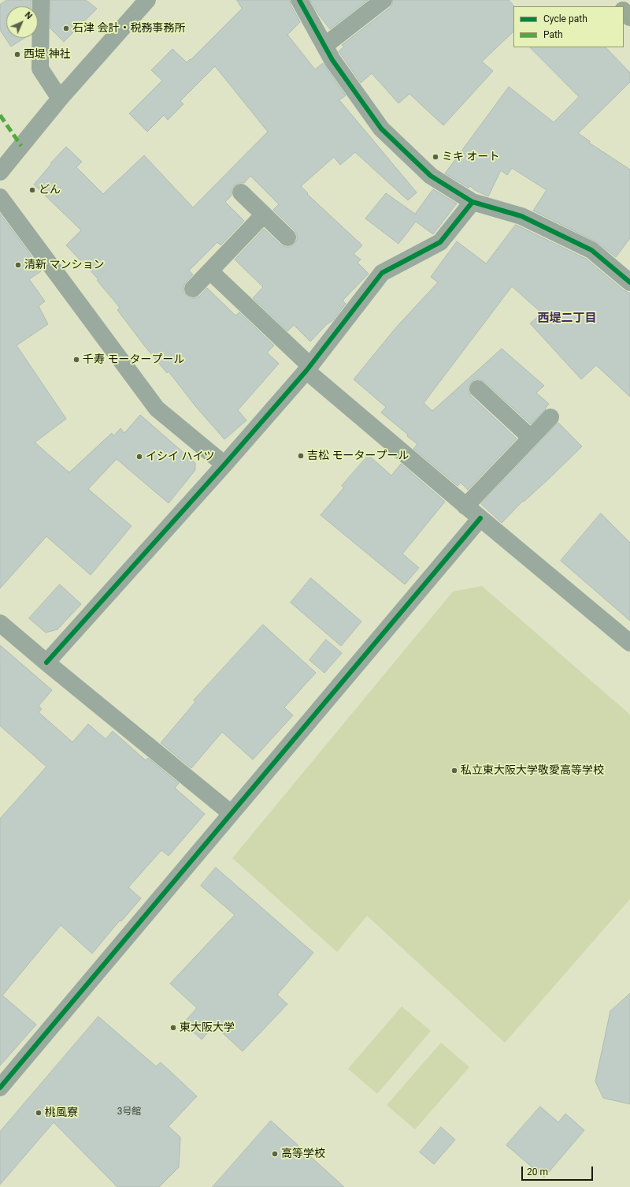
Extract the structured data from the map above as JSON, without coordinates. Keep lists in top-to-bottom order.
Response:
{
  "districts": ["西堤二丁目"],
  "places": [
    "石津 会計・税務事務所",
    "西堤 神社",
    "ミキ オート",
    "どん",
    "清新 マンション",
    "千寿 モータープール",
    "吉松 モータープール",
    "イシイ ハイツ",
    "私立東大阪大学敬愛高等学校",
    "東大阪大学",
    "桃風寮",
    "高等学校"
  ],
  "house_numbers": ["3号館"],
  "legend": ["Cycle path", "Path"],
  "scale_bar": "20 m",
  "north": "top right"
}
